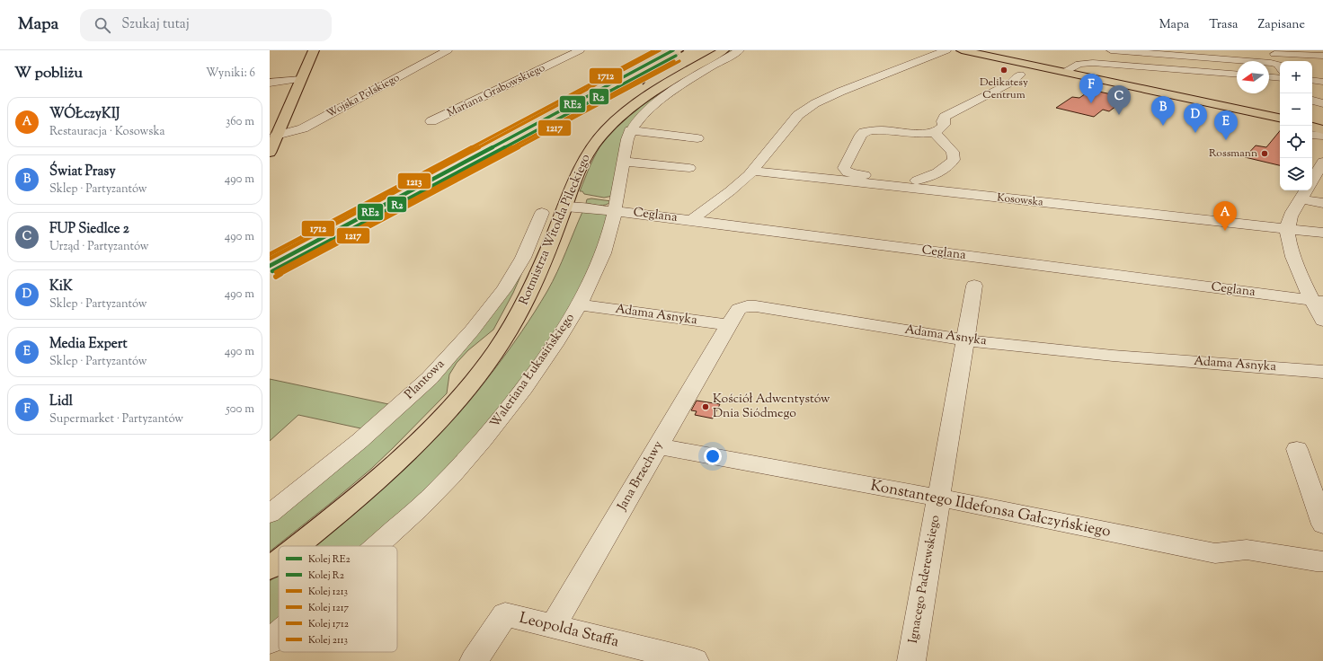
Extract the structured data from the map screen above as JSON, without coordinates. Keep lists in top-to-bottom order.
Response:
{
  "streets": {
    "main road": ["Rotmistrza Witolda Pileckiego"],
    "street": [
      "Mariana Grabowskiego",
      "Wojska Polskiego",
      "Kosowska",
      "Ceglana",
      "Adama Asnyka",
      "Waleriana Łukasińskiego",
      "Plantowa",
      "Jana Brzechwy",
      "Konstantego Ildefonsa Gałczyńskiego",
      "Ignacego Paderewskiego",
      "Leopolda Staffa"
    ]
  },
  "crossings": [
    ["Ceglana", "Rotmistrza Witolda Pileckiego"],
    ["Ceglana", "Waleriana Łukasińskiego"],
    ["Adama Asnyka", "Waleriana Łukasińskiego"],
    ["Adama Asnyka", "Jana Brzechwy"],
    ["Adama Asnyka", "Ignacego Paderewskiego"],
    ["Jana Brzechwy", "Konstantego Ildefonsa Gałczyńskiego"],
    ["Jana Brzechwy", "Leopolda Staffa"],
    ["Konstantego Ildefonsa Gałczyńskiego", "Ignacego Paderewskiego"]
  ],
  "places": ["Delikatesy Centrum", "Rossmann", "Kościół Adwentystów Dnia Siódmego"],
  "lines": [
    "rail line RE2",
    "rail line 1213",
    "rail line 1712",
    "rail line R2",
    "rail line 1217",
    "rail line 2113"
  ],
  "legend": [
    "Kolej RE2",
    "Kolej R2",
    "Kolej 1213",
    "Kolej 1217",
    "Kolej 1712",
    "Kolej 2113"
  ],
  "north": "left",
  "page": {
    "header": "Mapa",
    "search": "Szukaj tutaj",
    "nav": ["Mapa", "Trasa", "Zapisane"],
    "heading": ["W pobliżu", "Wyniki: 6"],
    "map_buttons": ["+", "−"],
    "pins": [
      "F",
      "C",
      "B",
      "D",
      "E",
      "A"
    ],
    "list": [
      {
        "mark": "A",
        "name": "WÓŁczyKIJ",
        "note": "Restauracja · Kosowska",
        "value": "360 m"
      },
      {
        "mark": "B",
        "name": "Świat Prasy",
        "note": "Sklep · Partyzantów",
        "value": "490 m"
      },
      {
        "mark": "C",
        "name": "FUP Siedlce 2",
        "note": "Urząd · Partyzantów",
        "value": "490 m"
      },
      {
        "mark": "D",
        "name": "KiK",
        "note": "Sklep · Partyzantów",
        "value": "490 m"
      },
      {
        "mark": "E",
        "name": "Media Expert",
        "note": "Sklep · Partyzantów",
        "value": "490 m"
      },
      {
        "mark": "F",
        "name": "Lidl",
        "note": "Supermarket · Partyzantów",
        "value": "500 m"
      }
    ]
  }
}
